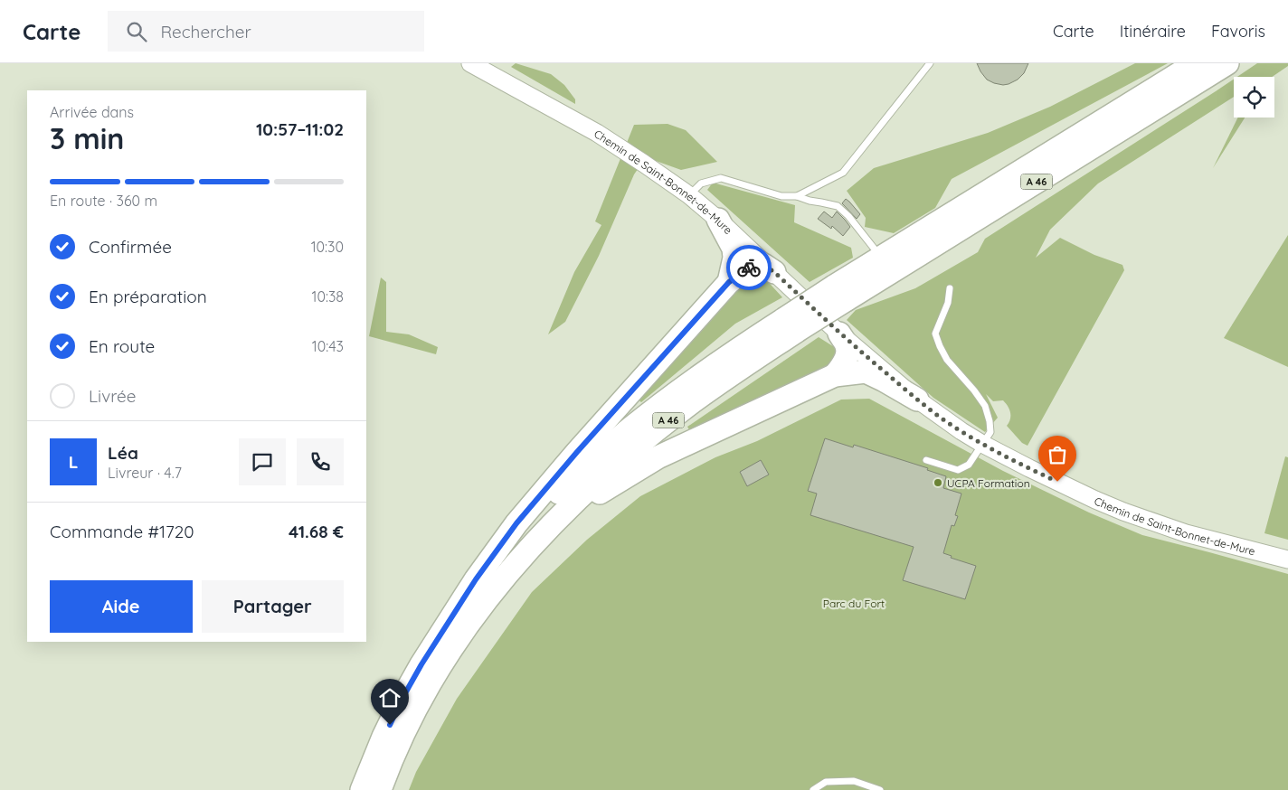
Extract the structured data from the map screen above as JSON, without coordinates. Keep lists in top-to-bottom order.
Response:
{
  "streets": {
    "highway": ["A 46"],
    "street": ["Chemin de Saint-Bonnet-de-Mure"]
  },
  "parks": ["Parc du Fort"],
  "places": ["UCPA Formation"],
  "page": {
    "header": "Carte",
    "search": "Rechercher",
    "nav": ["Carte", "Itinéraire", "Favoris"],
    "heading": ["3 min", "Arrivée dans", "10:57–11:02"],
    "panel": [
      "Léa",
      "Livreur · 4.7",
      "Commande #1720",
      "41.68 €"
    ],
    "bar": "En route · 360 m",
    "list": [
      ["Confirmée", "10:30"],
      ["En préparation", "10:38"],
      ["En route", "10:43"],
      "Livrée"
    ],
    "round": "L",
    "buttons": ["Aide", "Partager"]
  }
}
